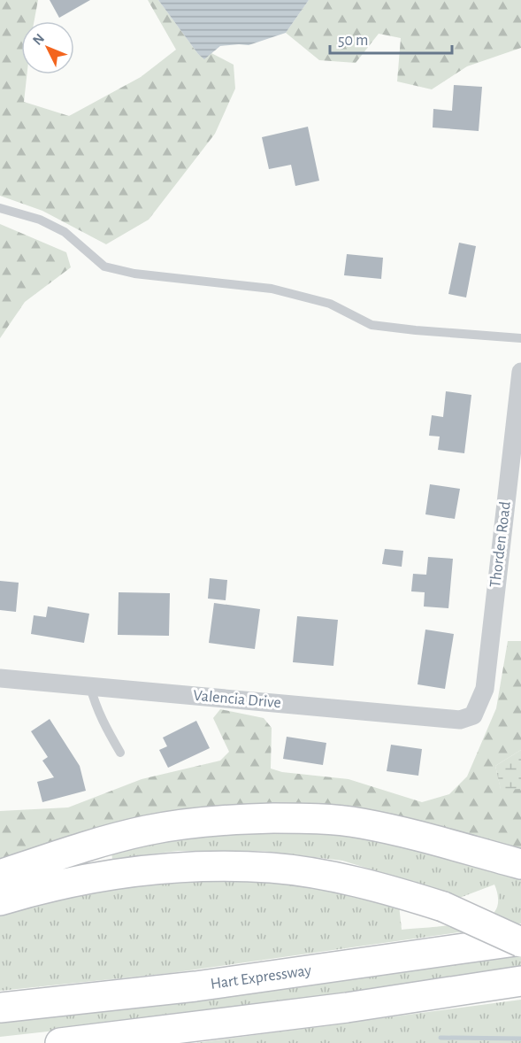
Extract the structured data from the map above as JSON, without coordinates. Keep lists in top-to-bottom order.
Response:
{
  "streets": {
    "highway": ["Hart Expressway"],
    "street": ["Thorden Road", "Valencia Drive"]
  },
  "crossings": [
    ["Thorden Road", "Valencia Drive"]
  ],
  "scale_bar": "50 m",
  "north": "top left"
}
